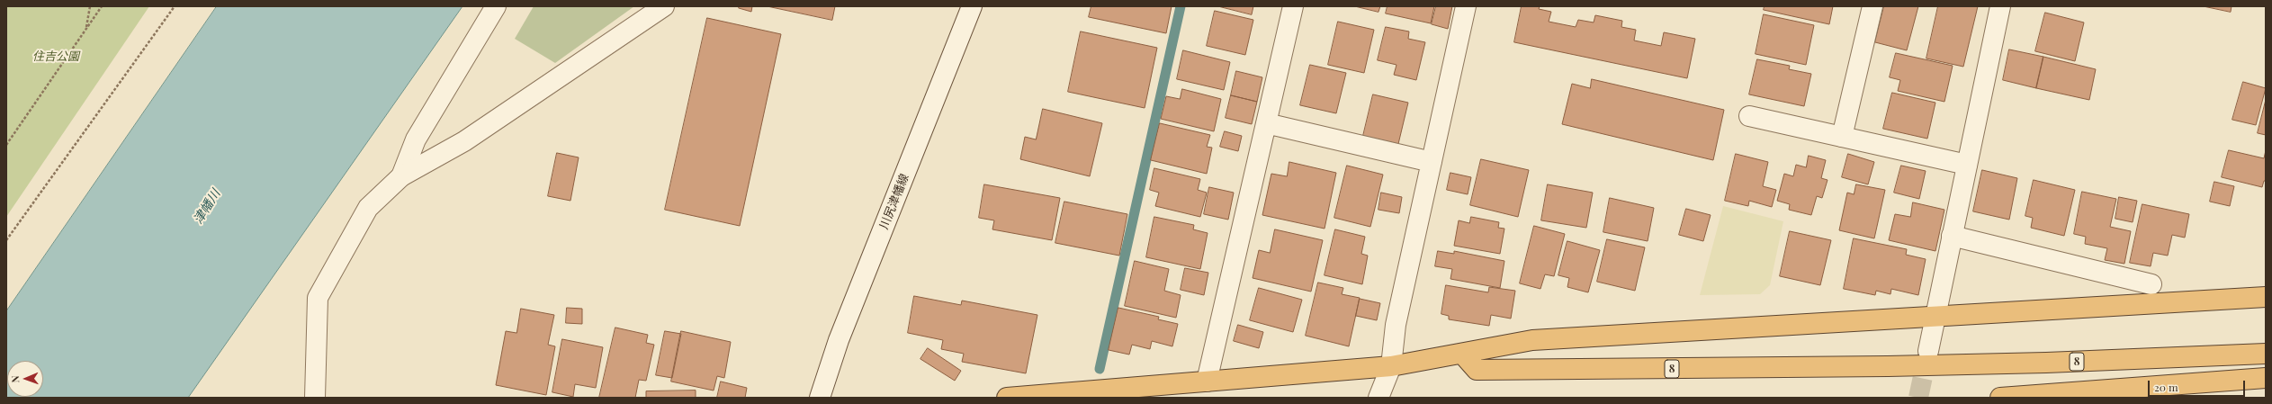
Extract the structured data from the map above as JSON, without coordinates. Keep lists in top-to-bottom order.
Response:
{
  "streets": {
    "highway": ["8"],
    "street": ["川尻津幡線"]
  },
  "water": ["津幡川"],
  "parks": ["住吉公園"],
  "scale_bar": "20 m",
  "north": "left"
}
